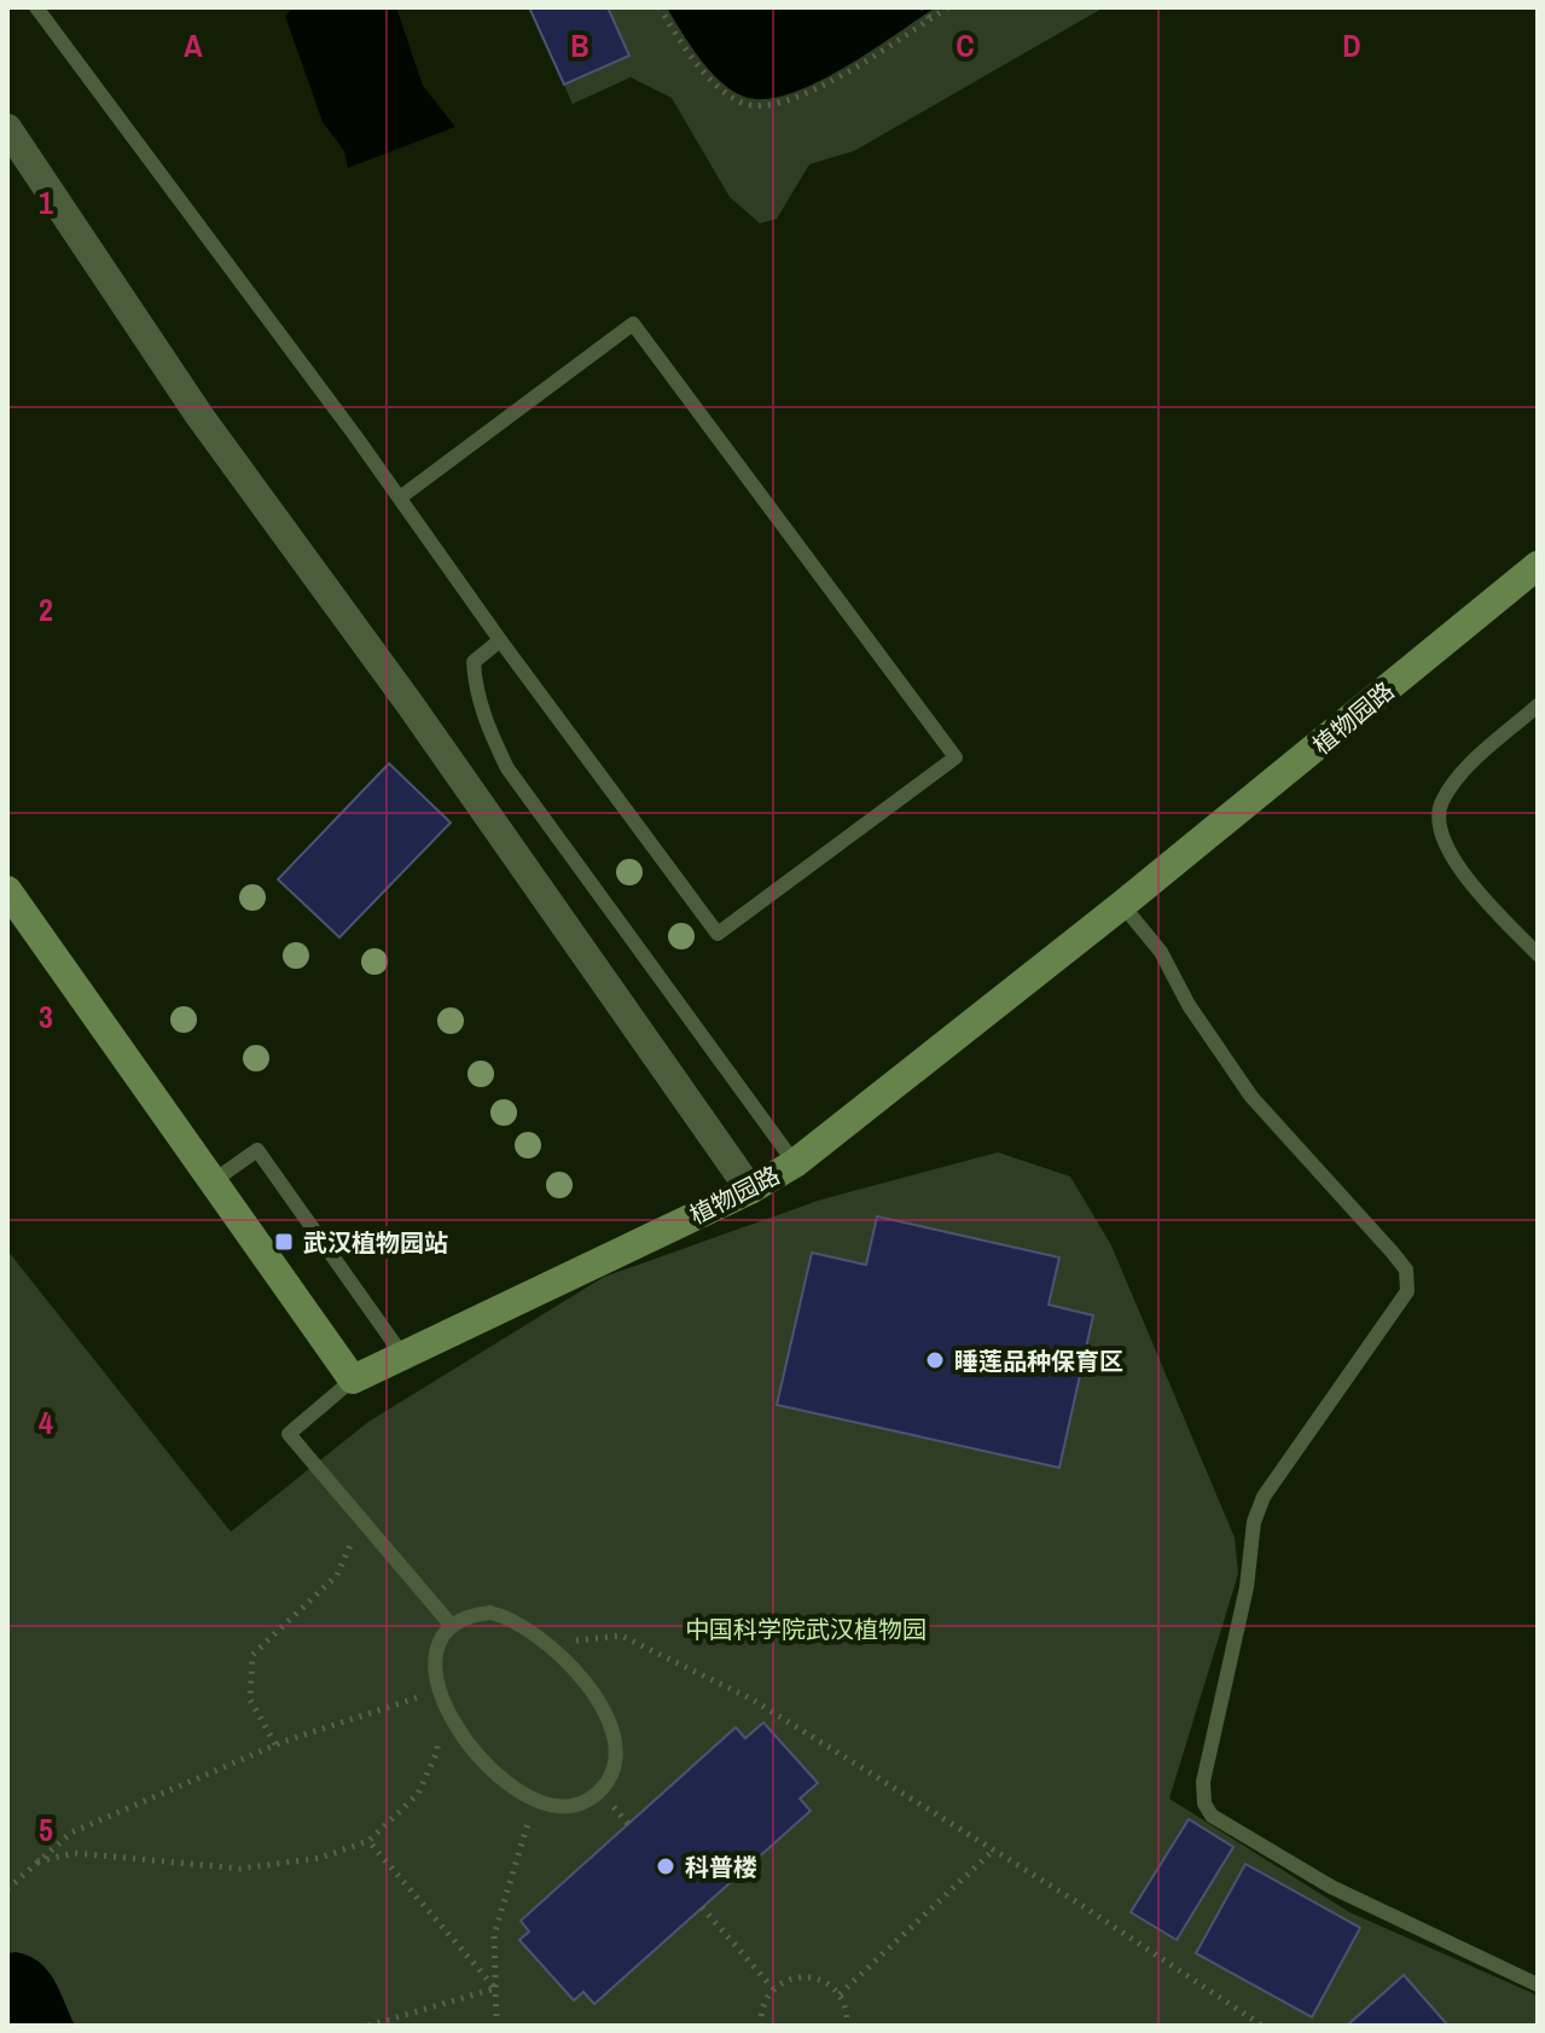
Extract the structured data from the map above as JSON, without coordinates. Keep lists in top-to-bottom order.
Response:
{
  "streets": {
    "street": ["植物园路"]
  },
  "parks": ["中国科学院武汉植物园"],
  "places": {
    "transit": ["武汉植物园站"],
    "other": ["睡莲品种保育区", "科普楼"]
  },
  "grid": {
    "columns": [
      "A",
      "B",
      "C",
      "D"
    ],
    "rows": [
      "1",
      "2",
      "3",
      "4",
      "5"
    ]
  }
}
